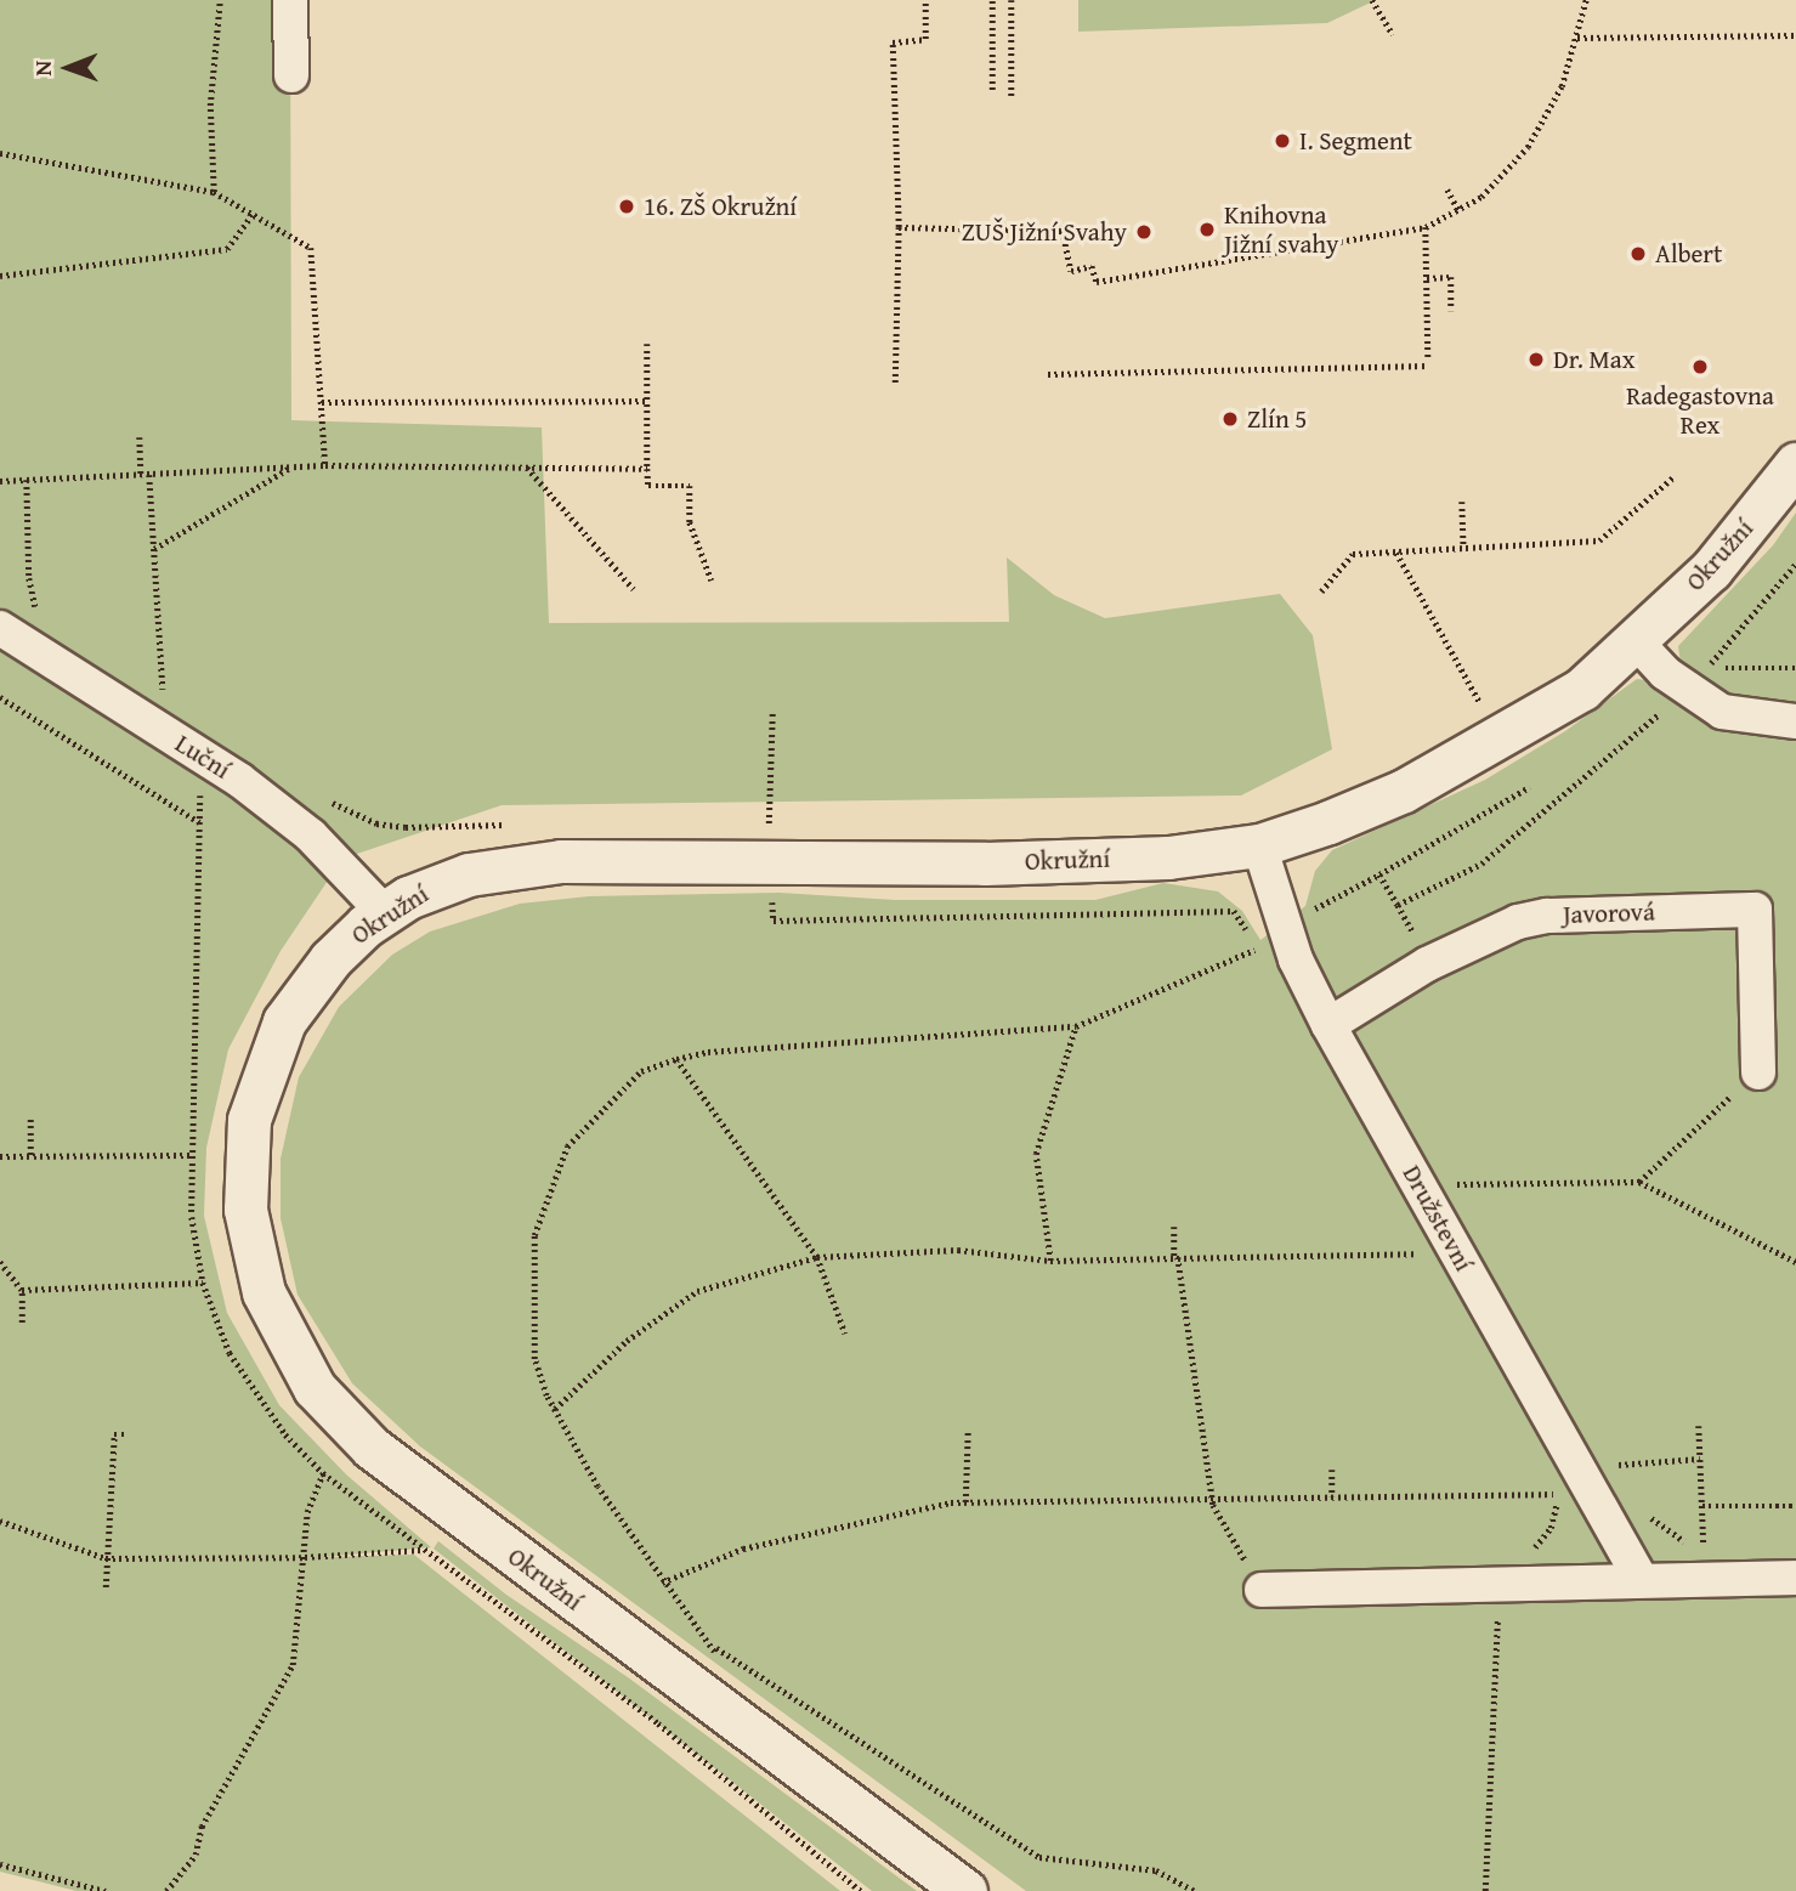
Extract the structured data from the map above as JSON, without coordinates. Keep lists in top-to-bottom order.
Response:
{
  "streets": {
    "street": [
      "Okružní",
      "Luční",
      "Javorová",
      "Družstevní"
    ]
  },
  "crossings": [
    ["Okružní", "Luční"],
    ["Okružní", "Družstevní"],
    ["Javorová", "Družstevní"]
  ],
  "places": [
    "I. Segment",
    "16. ZŠ Okružní",
    "Knihovna Jižní svahy",
    "ZUŠ Jižní Svahy",
    "Albert",
    "Dr. Max",
    "Radegastovna Rex",
    "Zlín 5"
  ],
  "north": "left"
}
